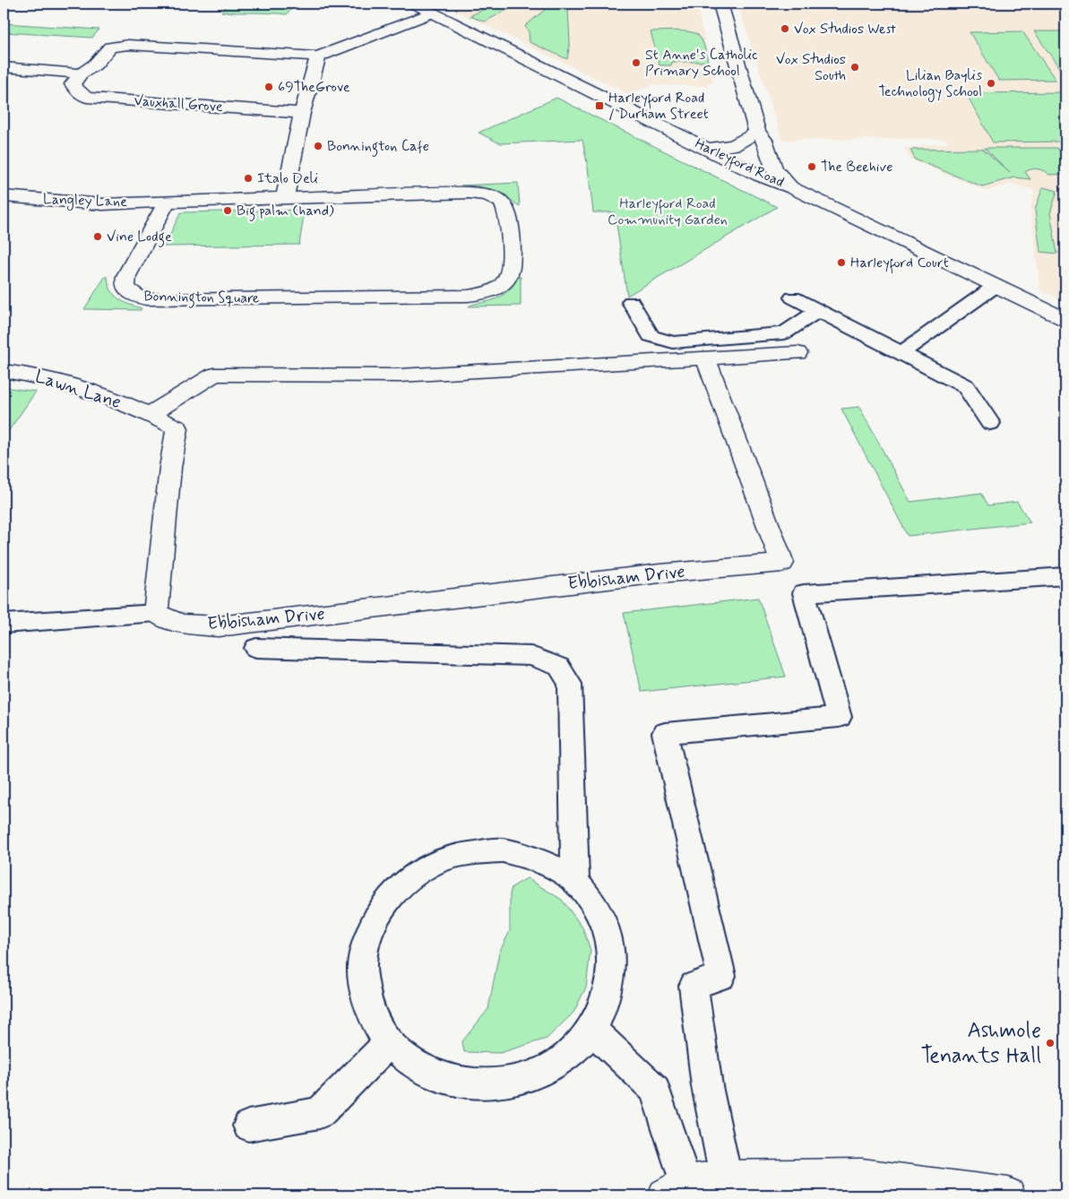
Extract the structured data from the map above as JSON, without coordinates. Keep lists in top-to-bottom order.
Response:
{
  "streets": {
    "main road": [
      "Vauxhall Grove",
      "Harleyford Road",
      "Langley Lane",
      "Bonnington Square",
      "Lawn Lane",
      "Ebbisham Drive"
    ]
  },
  "crossings": [
    ["Langley Lane", "Bonnington Square"]
  ],
  "parks": ["Harleyford Road Community Garden"],
  "places": {
    "other": [
      "Vox Studios West",
      "St Anne's Catholic Primary School",
      "Vox Studios South",
      "Lilian Baylis Technology School",
      "69TheGrove",
      "Bonnington Cafe",
      "The Beehive",
      "Italo Deli",
      "Big palm (hand)",
      "Vine Lodge",
      "Harleyford Court",
      "Ashmole Tenants Hall"
    ],
    "transit": ["Harleyford Road / Durham Street"]
  }
}
